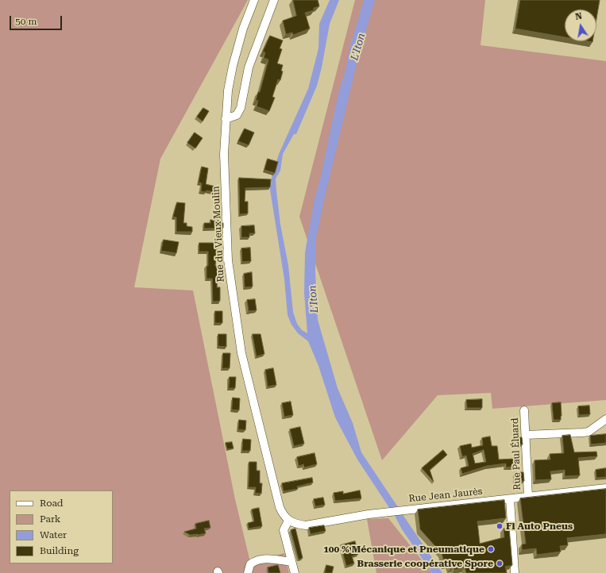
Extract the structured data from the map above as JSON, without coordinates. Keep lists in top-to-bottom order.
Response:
{
  "streets": {
    "street": ["Rue du Vieux Moulin", "Rue Paul Éluard", "Rue Jean Jaurès"]
  },
  "crossings": [
    ["Rue du Vieux Moulin", "Rue Jean Jaurès"],
    ["Rue Paul Éluard", "Rue Jean Jaurès"]
  ],
  "water": ["L'Iton"],
  "places": ["Fl Auto Pneus", "100 % Mécanique et Pneumatique", "Brasserie coopérative Spore"],
  "legend": [
    "Road",
    "Park",
    "Water",
    "Building"
  ],
  "scale_bar": "50 m",
  "north": "top"
}
